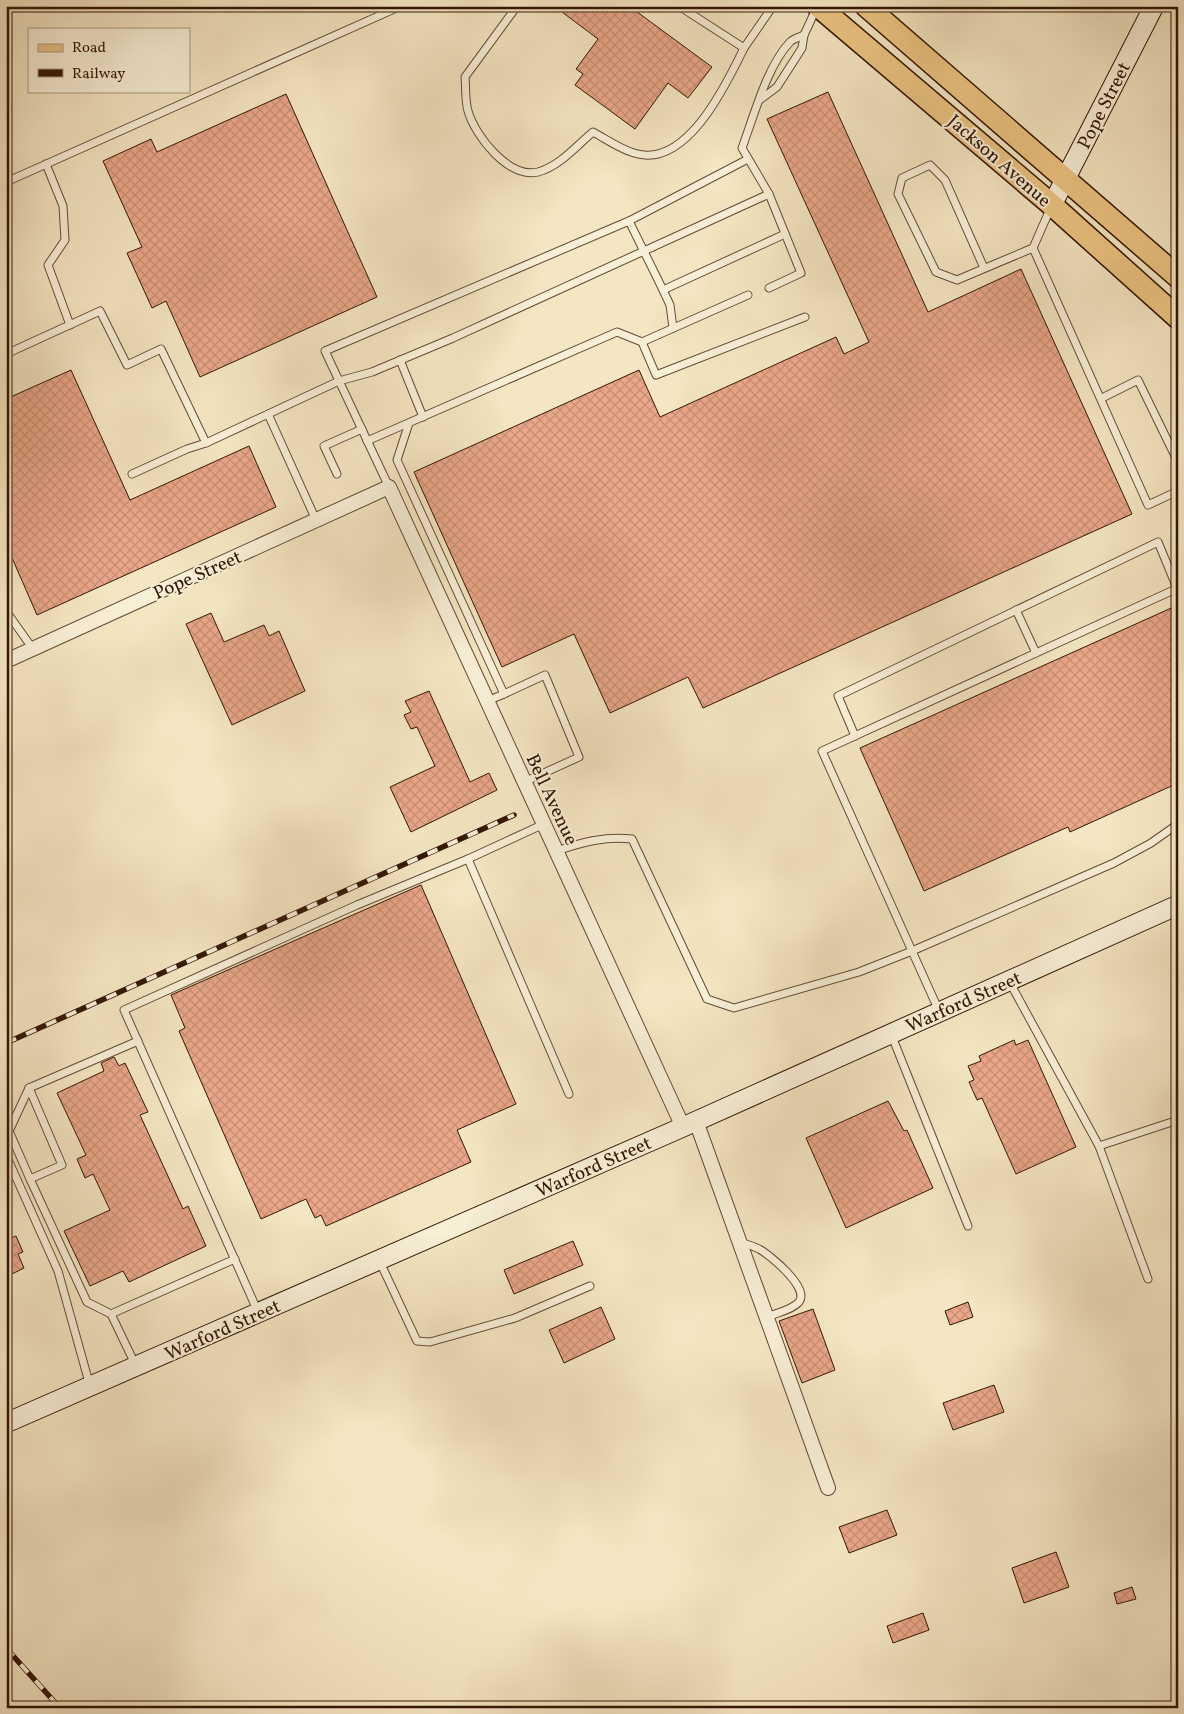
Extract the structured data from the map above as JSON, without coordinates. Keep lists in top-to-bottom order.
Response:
{
  "streets": {
    "main road": ["Pope Street", "Jackson Avenue", "Warford Street"],
    "street": ["Bell Avenue"]
  },
  "crossings": [
    ["Pope Street", "Jackson Avenue"],
    ["Pope Street", "Bell Avenue"],
    ["Bell Avenue", "Warford Street"]
  ],
  "legend": ["Road", "Railway"]
}
